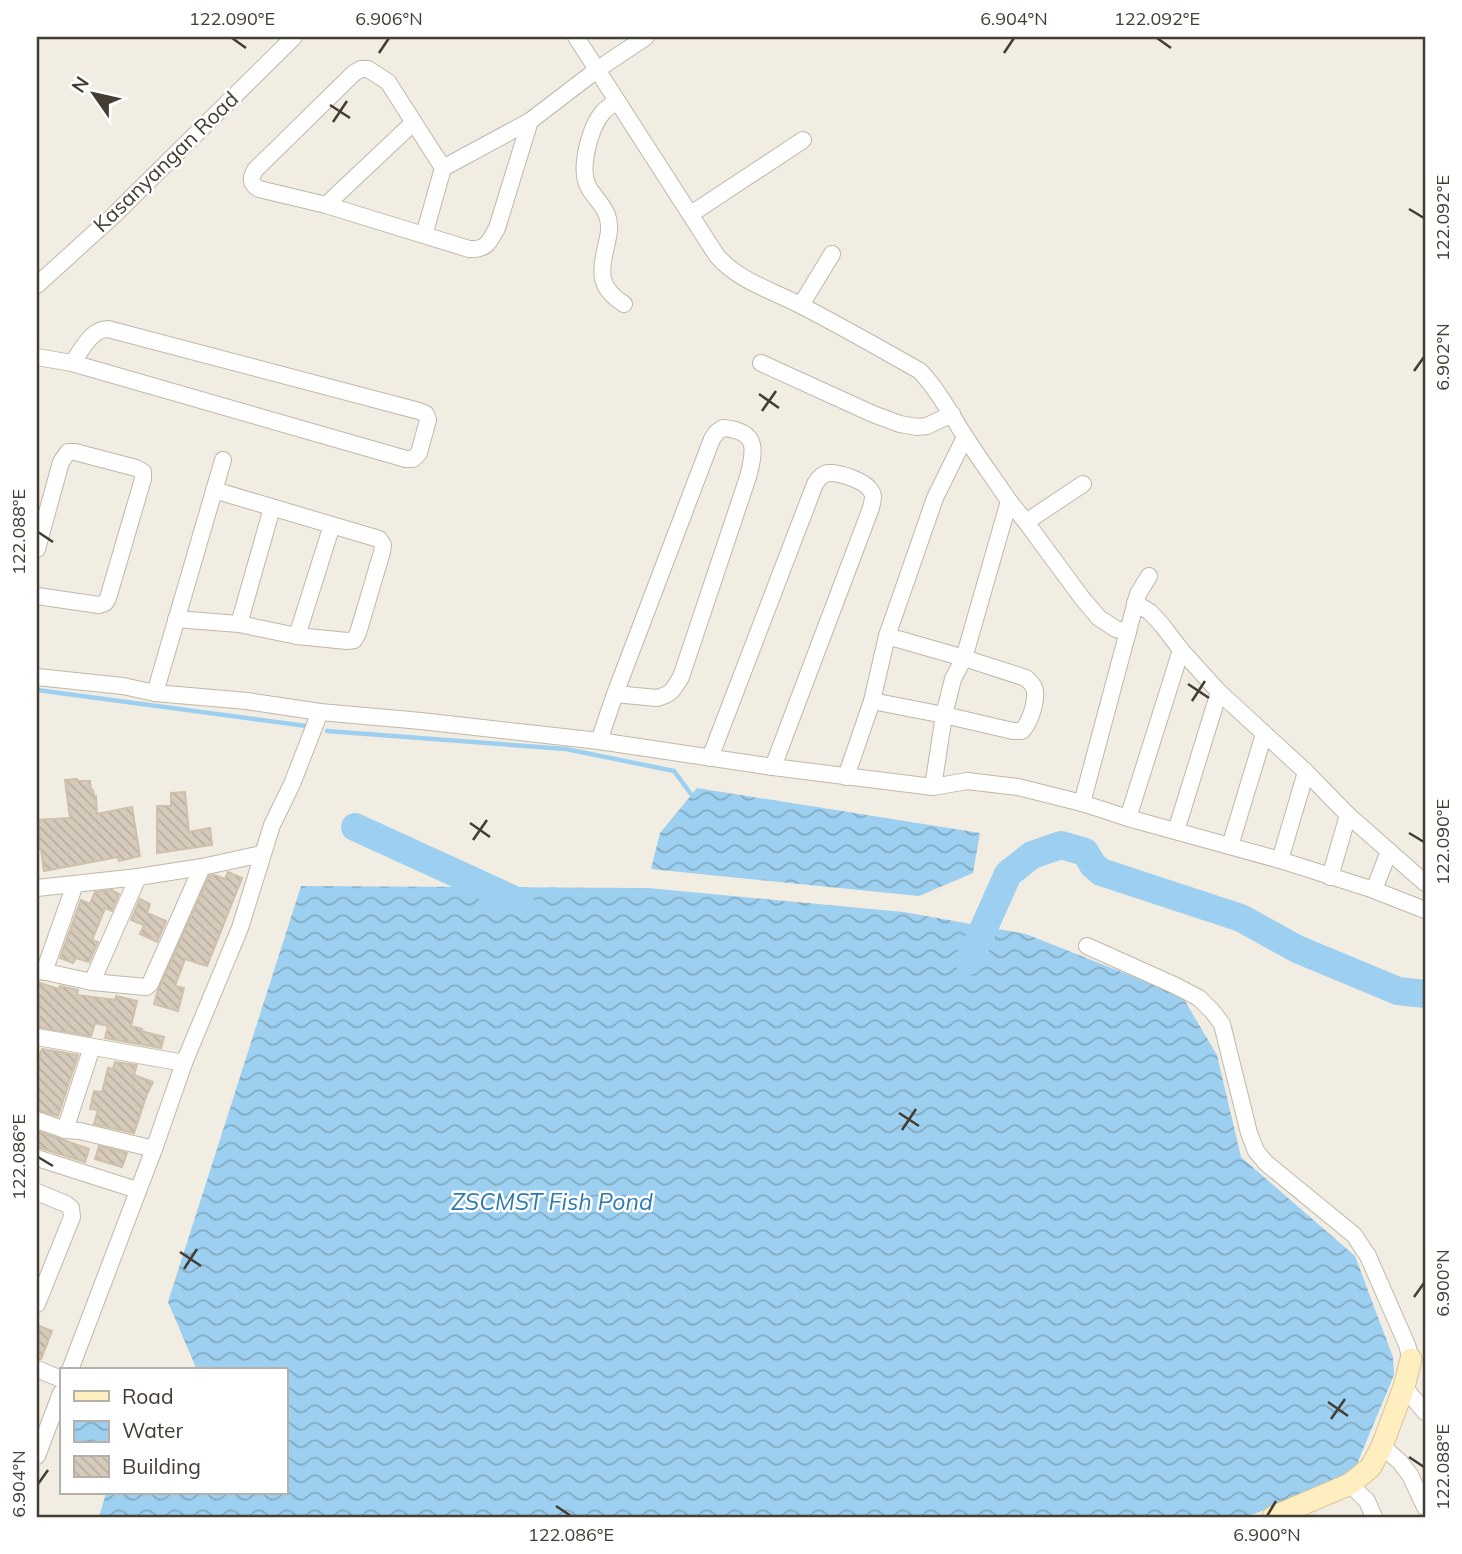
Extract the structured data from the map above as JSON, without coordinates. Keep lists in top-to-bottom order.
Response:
{
  "streets": {
    "street": ["Kasanyangan Road"]
  },
  "water": ["ZSCMST Fish Pond"],
  "legend": ["Road", "Water", "Building"],
  "north": "top left",
  "coordinates": [
    "122.090°E",
    "6.906°N",
    "6.904°N",
    "122.092°E",
    "6.902°N",
    "122.088°E",
    "122.086°E",
    "6.900°N"
  ]
}
